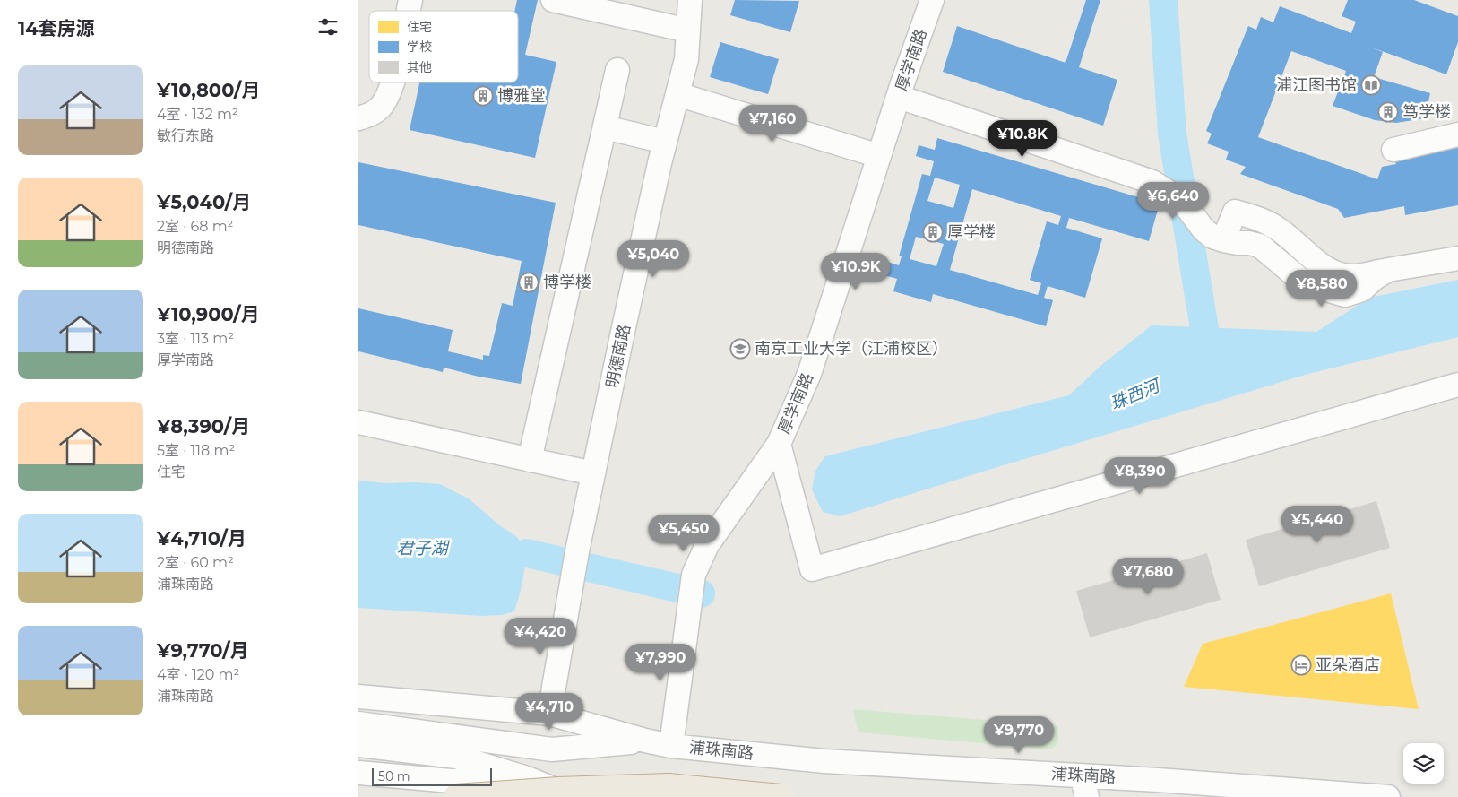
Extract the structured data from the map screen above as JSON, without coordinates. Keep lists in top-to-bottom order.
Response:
{
  "streets": {
    "street": ["厚学南路", "明德南路", "浦珠南路"]
  },
  "crossings": [
    ["厚学南路", "浦珠南路"],
    ["明德南路", "浦珠南路"]
  ],
  "water": ["珠西河", "君子湖"],
  "places": {
    "library": ["浦江图书馆"],
    "building": [
      "博雅堂",
      "笃学楼",
      "厚学楼",
      "博学楼"
    ],
    "school or university": ["南京工业大学（江浦校区）"],
    "hotel": ["亚朵酒店"]
  },
  "legend": ["住宅", "学校", "其他"],
  "scale_bar": "50 m",
  "page": {
    "heading": "14套房源",
    "list": [
      {
        "name": "¥10,800/月",
        "note": "4室 · 132 m² · 敏行东路"
      },
      {
        "name": "¥5,040/月",
        "note": "2室 · 68 m² · 明德南路"
      },
      {
        "name": "¥10,900/月",
        "note": "3室 · 113 m² · 厚学南路"
      },
      {
        "name": "¥8,390/月",
        "note": "5室 · 118 m² · 住宅"
      },
      {
        "name": "¥4,710/月",
        "note": "2室 · 60 m² · 浦珠南路"
      },
      {
        "name": "¥9,770/月",
        "note": "4室 · 120 m² · 浦珠南路"
      }
    ],
    "price": [
      "¥7,160",
      "¥10.8K",
      "¥6,640",
      "¥5,040",
      "¥10.9K",
      "¥8,580",
      "¥8,390",
      "¥5,440",
      "¥5,450",
      "¥7,680",
      "¥4,420",
      "¥7,990",
      "¥4,710",
      "¥9,770"
    ],
    "scale": "50 m"
  }
}
